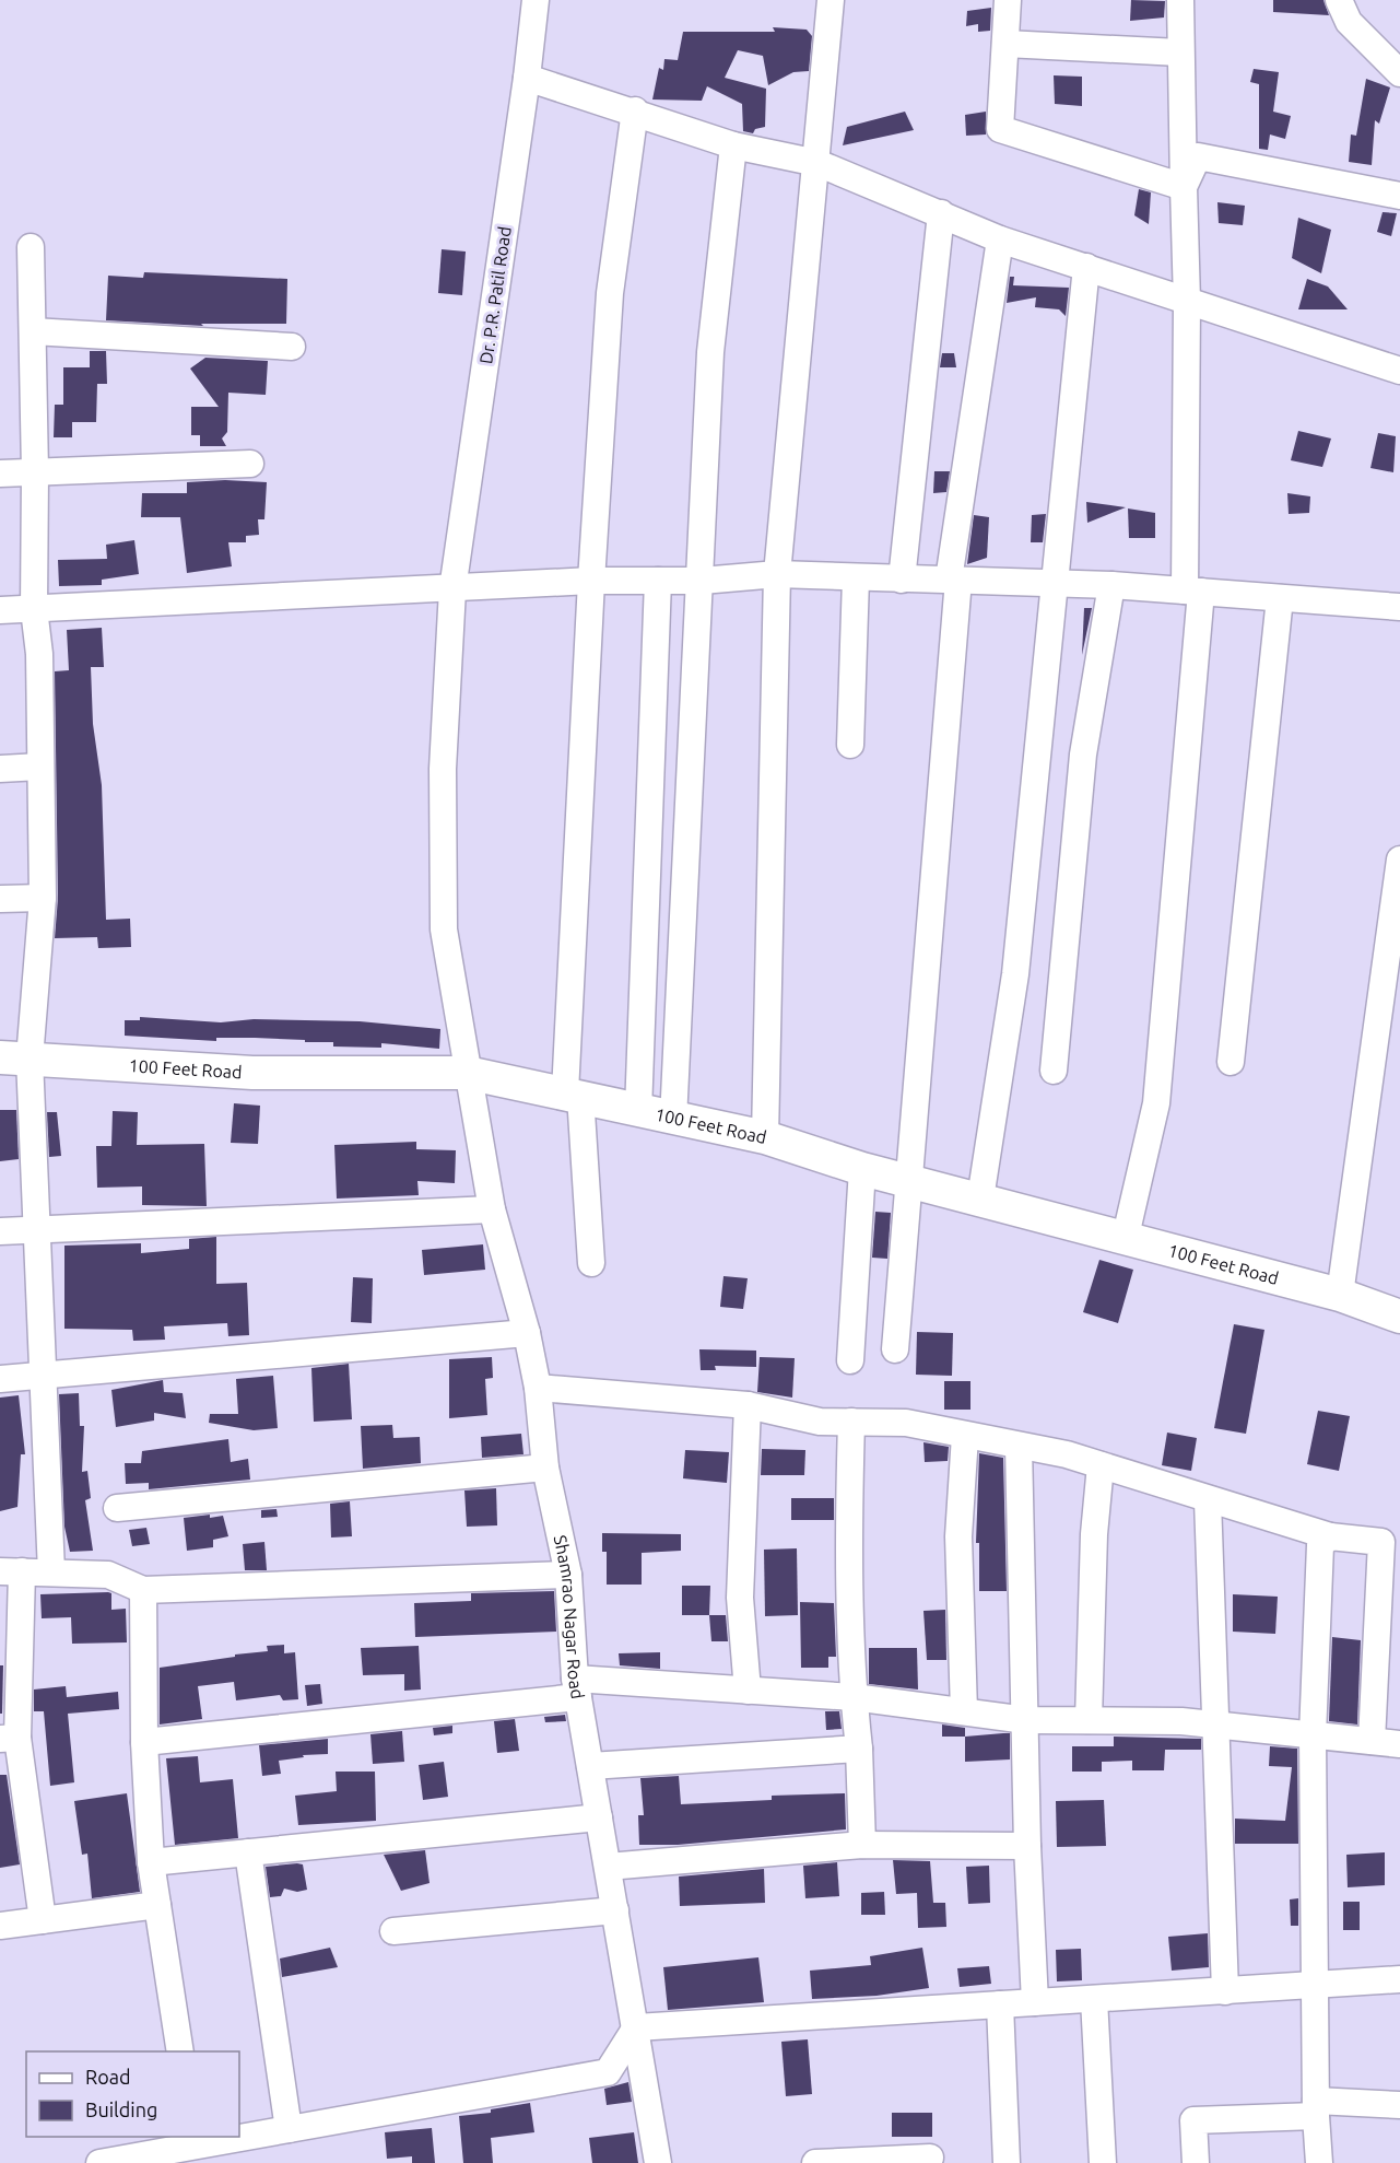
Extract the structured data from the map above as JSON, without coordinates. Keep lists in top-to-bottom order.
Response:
{
  "streets": {
    "main road": ["100 Feet Road"],
    "street": ["Dr. P.R. Patil Road", "Shamrao Nagar Road"]
  },
  "crossings": [
    ["Dr. P.R. Patil Road", "100 Feet Road"],
    ["Dr. P.R. Patil Road", "Shamrao Nagar Road"],
    ["100 Feet Road", "Shamrao Nagar Road"]
  ],
  "legend": ["Road", "Building"]
}
